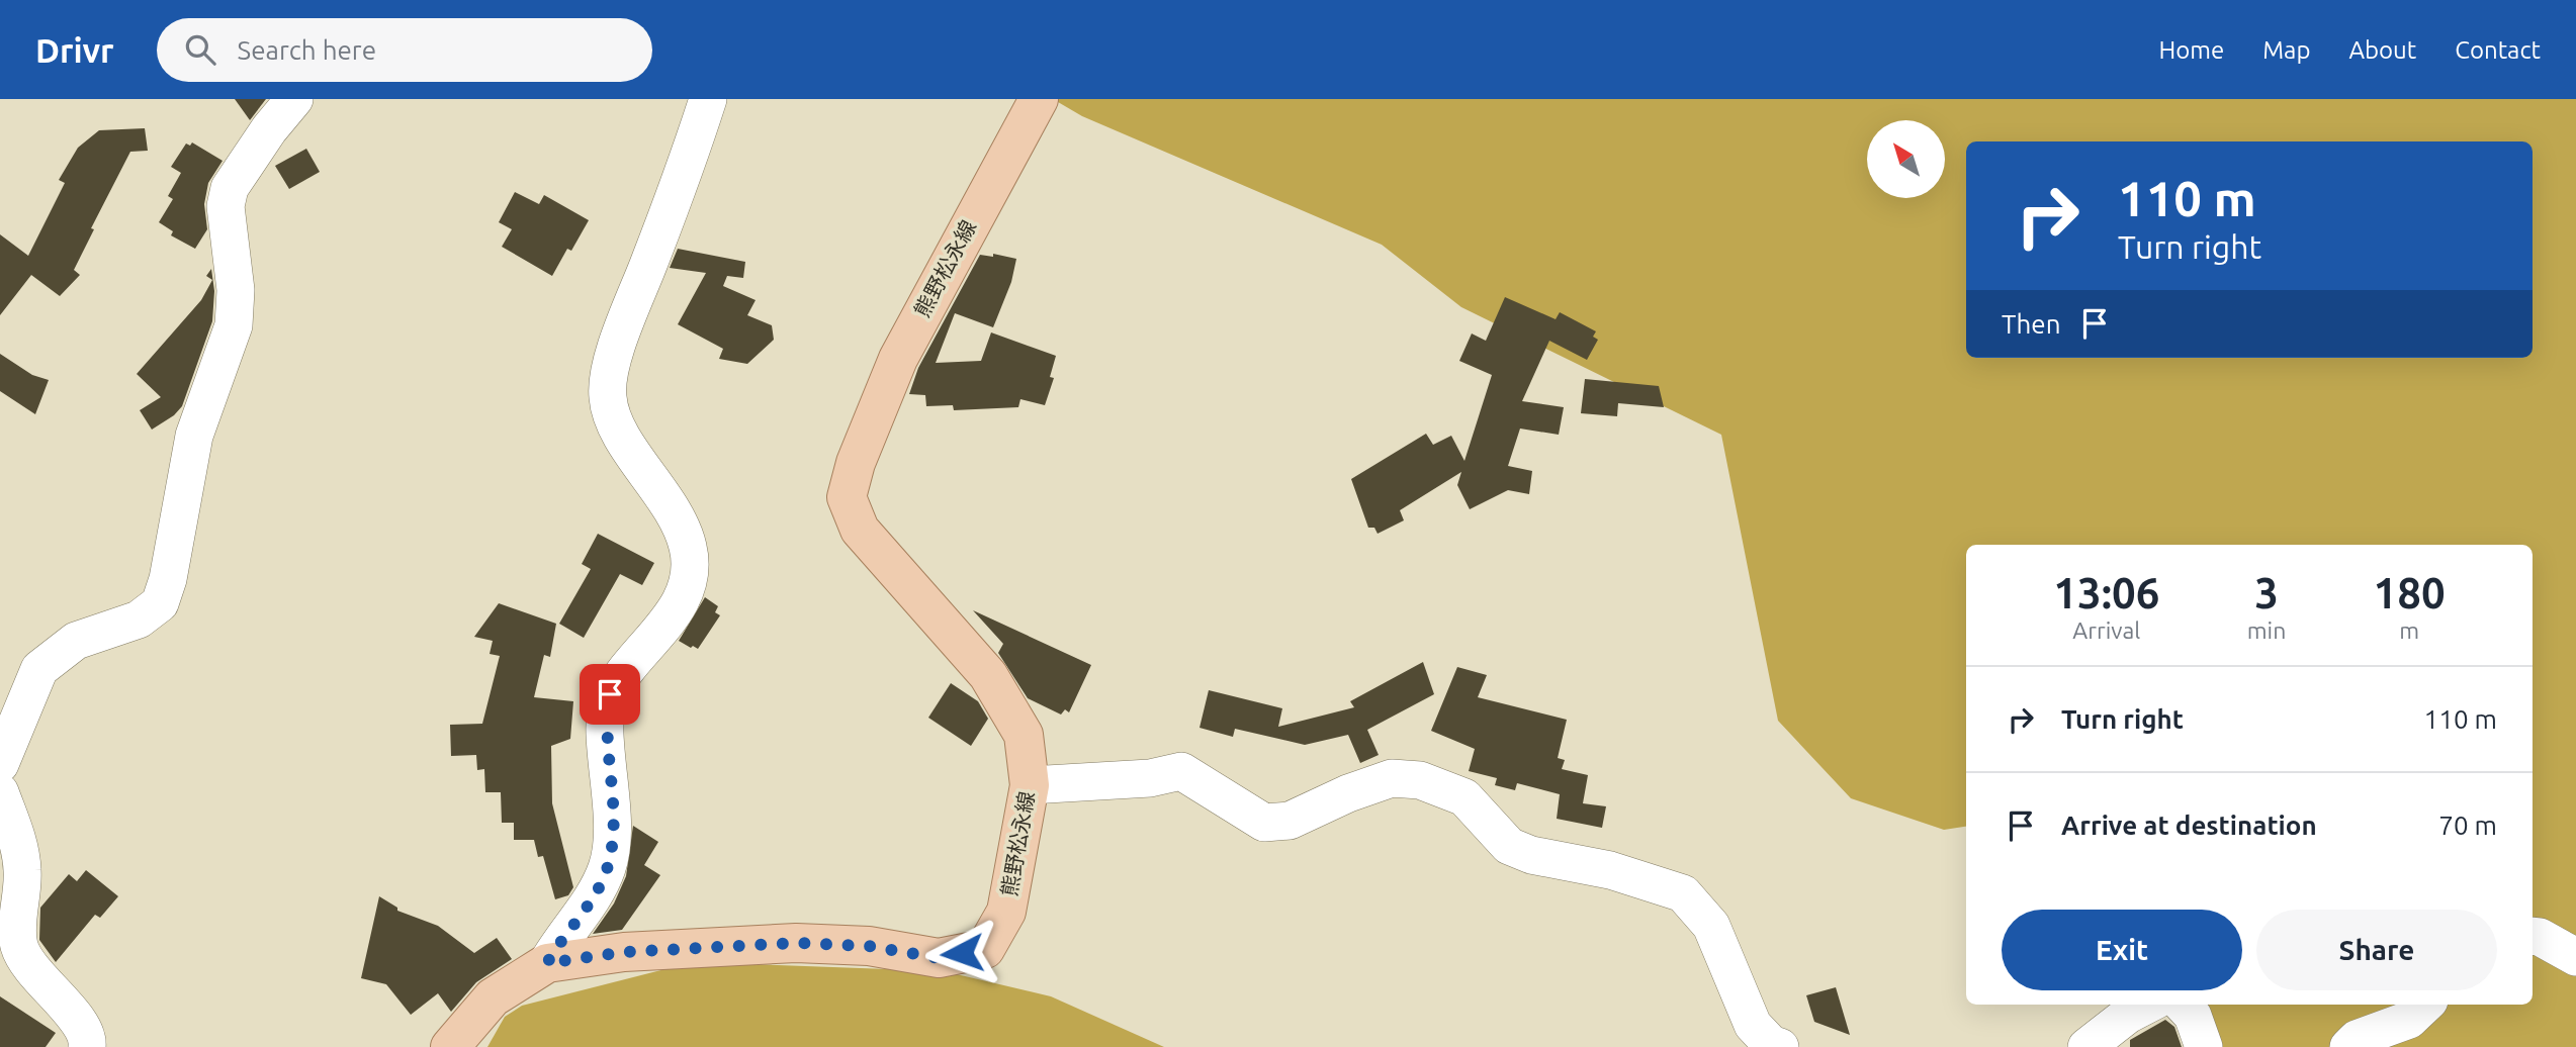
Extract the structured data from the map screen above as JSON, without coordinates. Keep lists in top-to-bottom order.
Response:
{
  "streets": {
    "main road": ["熊野松永線"]
  },
  "north": "top left",
  "page": {
    "header": "Drivr",
    "search": "Search here",
    "nav": [
      "Home",
      "Map",
      "About",
      "Contact"
    ],
    "turn": ["110 m", "Turn right"],
    "then": "Then",
    "eta": [
      "13:06",
      "Arrival",
      "3",
      "min",
      "180",
      "m"
    ],
    "list": [
      {
        "name": "Turn right",
        "value": "110 m"
      },
      {
        "name": "Arrive at destination",
        "value": "70 m"
      }
    ],
    "buttons": ["Exit", "Share"]
  }
}
